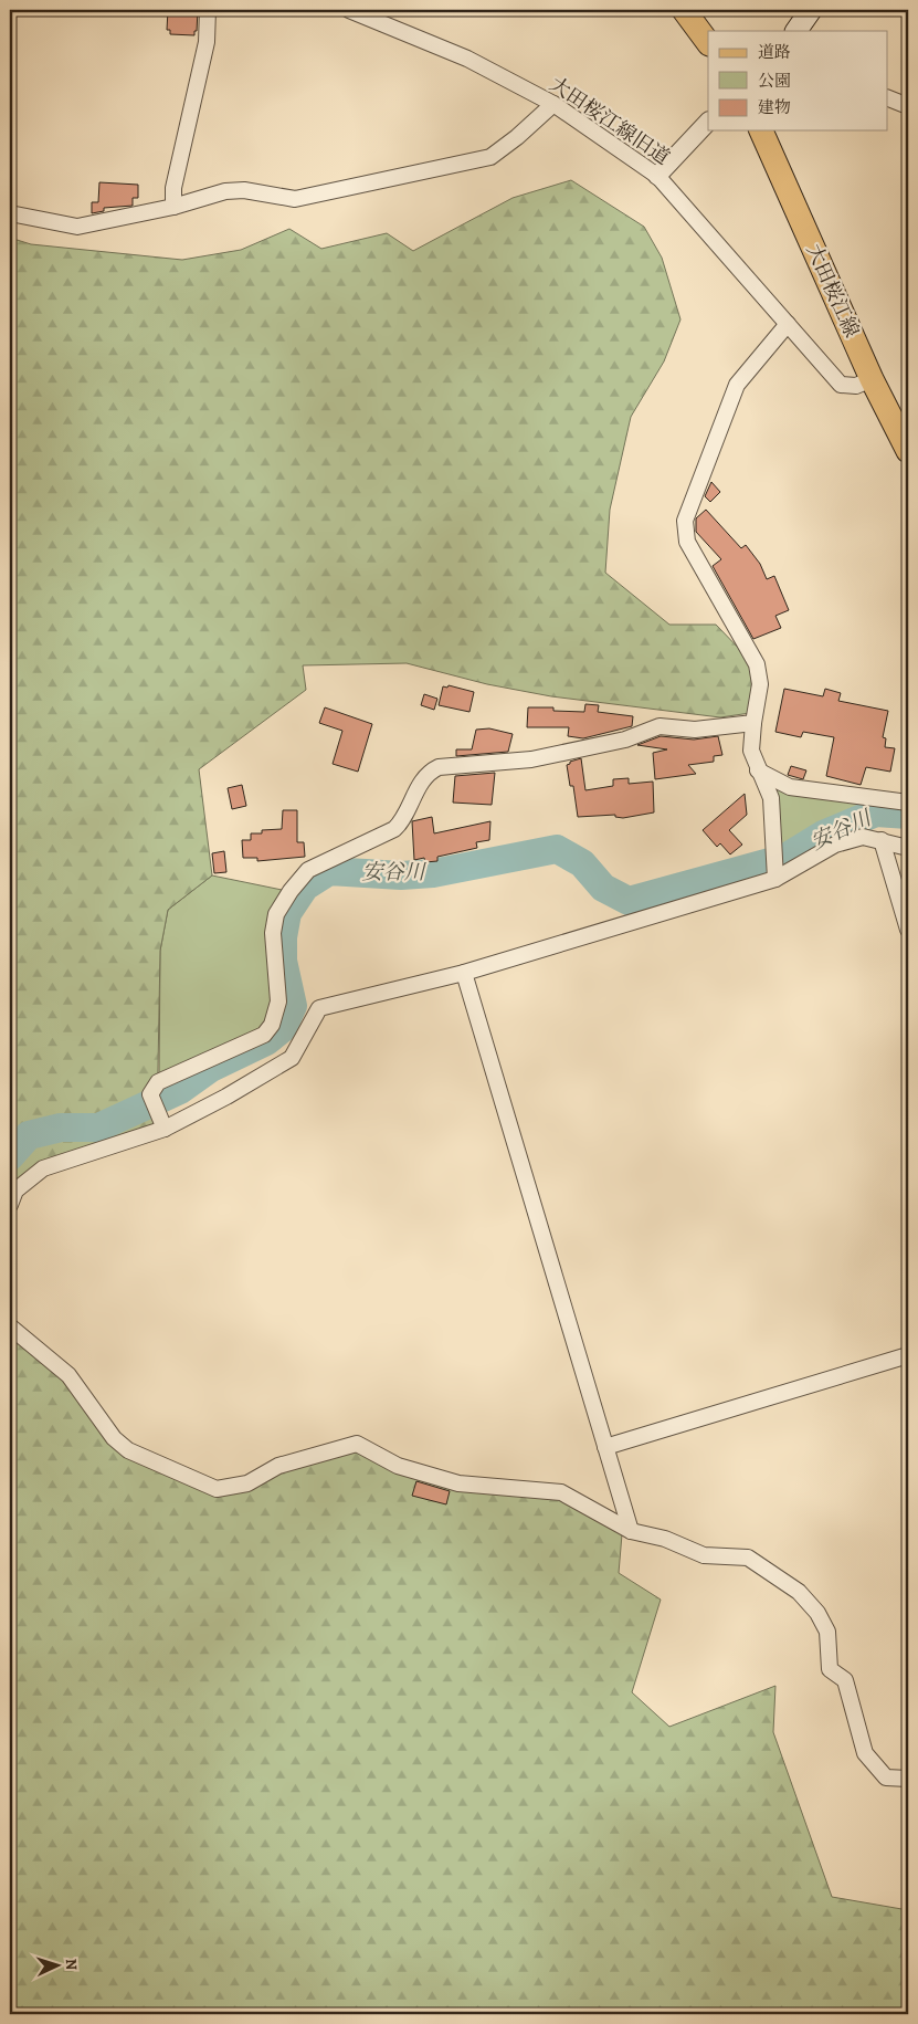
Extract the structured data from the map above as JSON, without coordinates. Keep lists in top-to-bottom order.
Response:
{
  "streets": {
    "main road": ["大田桜江線"],
    "street": ["大田桜江線旧道"]
  },
  "crossings": [
    ["大田桜江線旧道", "大田桜江線"]
  ],
  "water": ["安谷川"],
  "legend": ["道路", "公園", "建物"],
  "north": "right"
}
